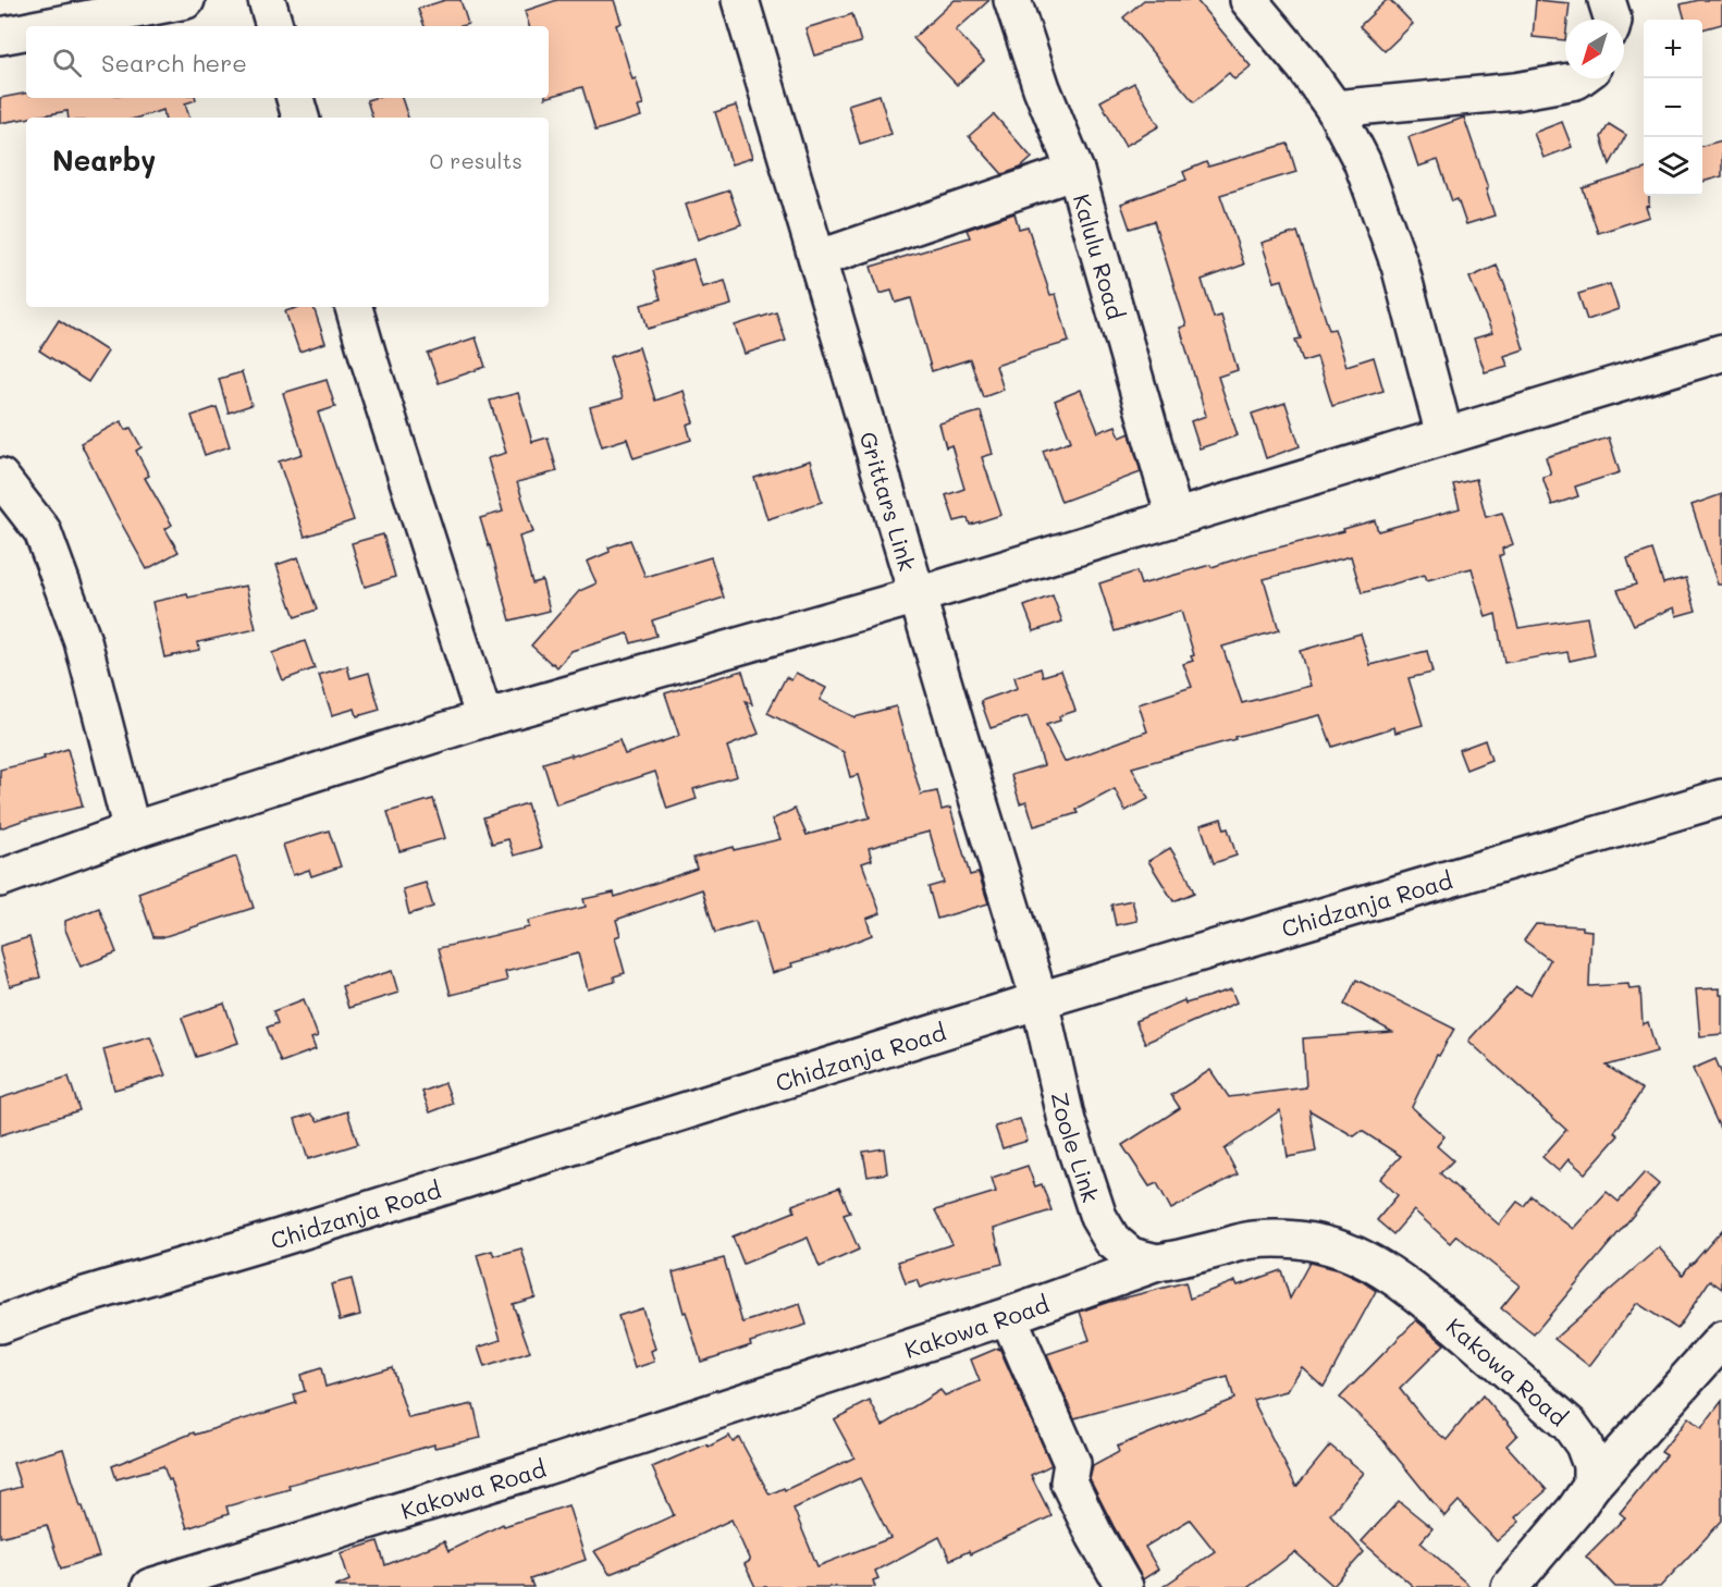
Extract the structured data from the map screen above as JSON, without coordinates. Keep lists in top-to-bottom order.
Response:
{
  "streets": {
    "street": [
      "Kalulu Road",
      "Grittars Link",
      "Chidzanja Road",
      "Zoole Link",
      "Kakowa Road"
    ]
  },
  "crossings": [
    ["Grittars Link", "Chidzanja Road"],
    ["Grittars Link", "Zoole Link"],
    ["Chidzanja Road", "Zoole Link"],
    ["Zoole Link", "Kakowa Road"]
  ],
  "north": "bottom left",
  "page": {
    "map_buttons": ["+", "−"],
    "search": "Search here",
    "heading": ["Nearby", "0 results"]
  }
}
